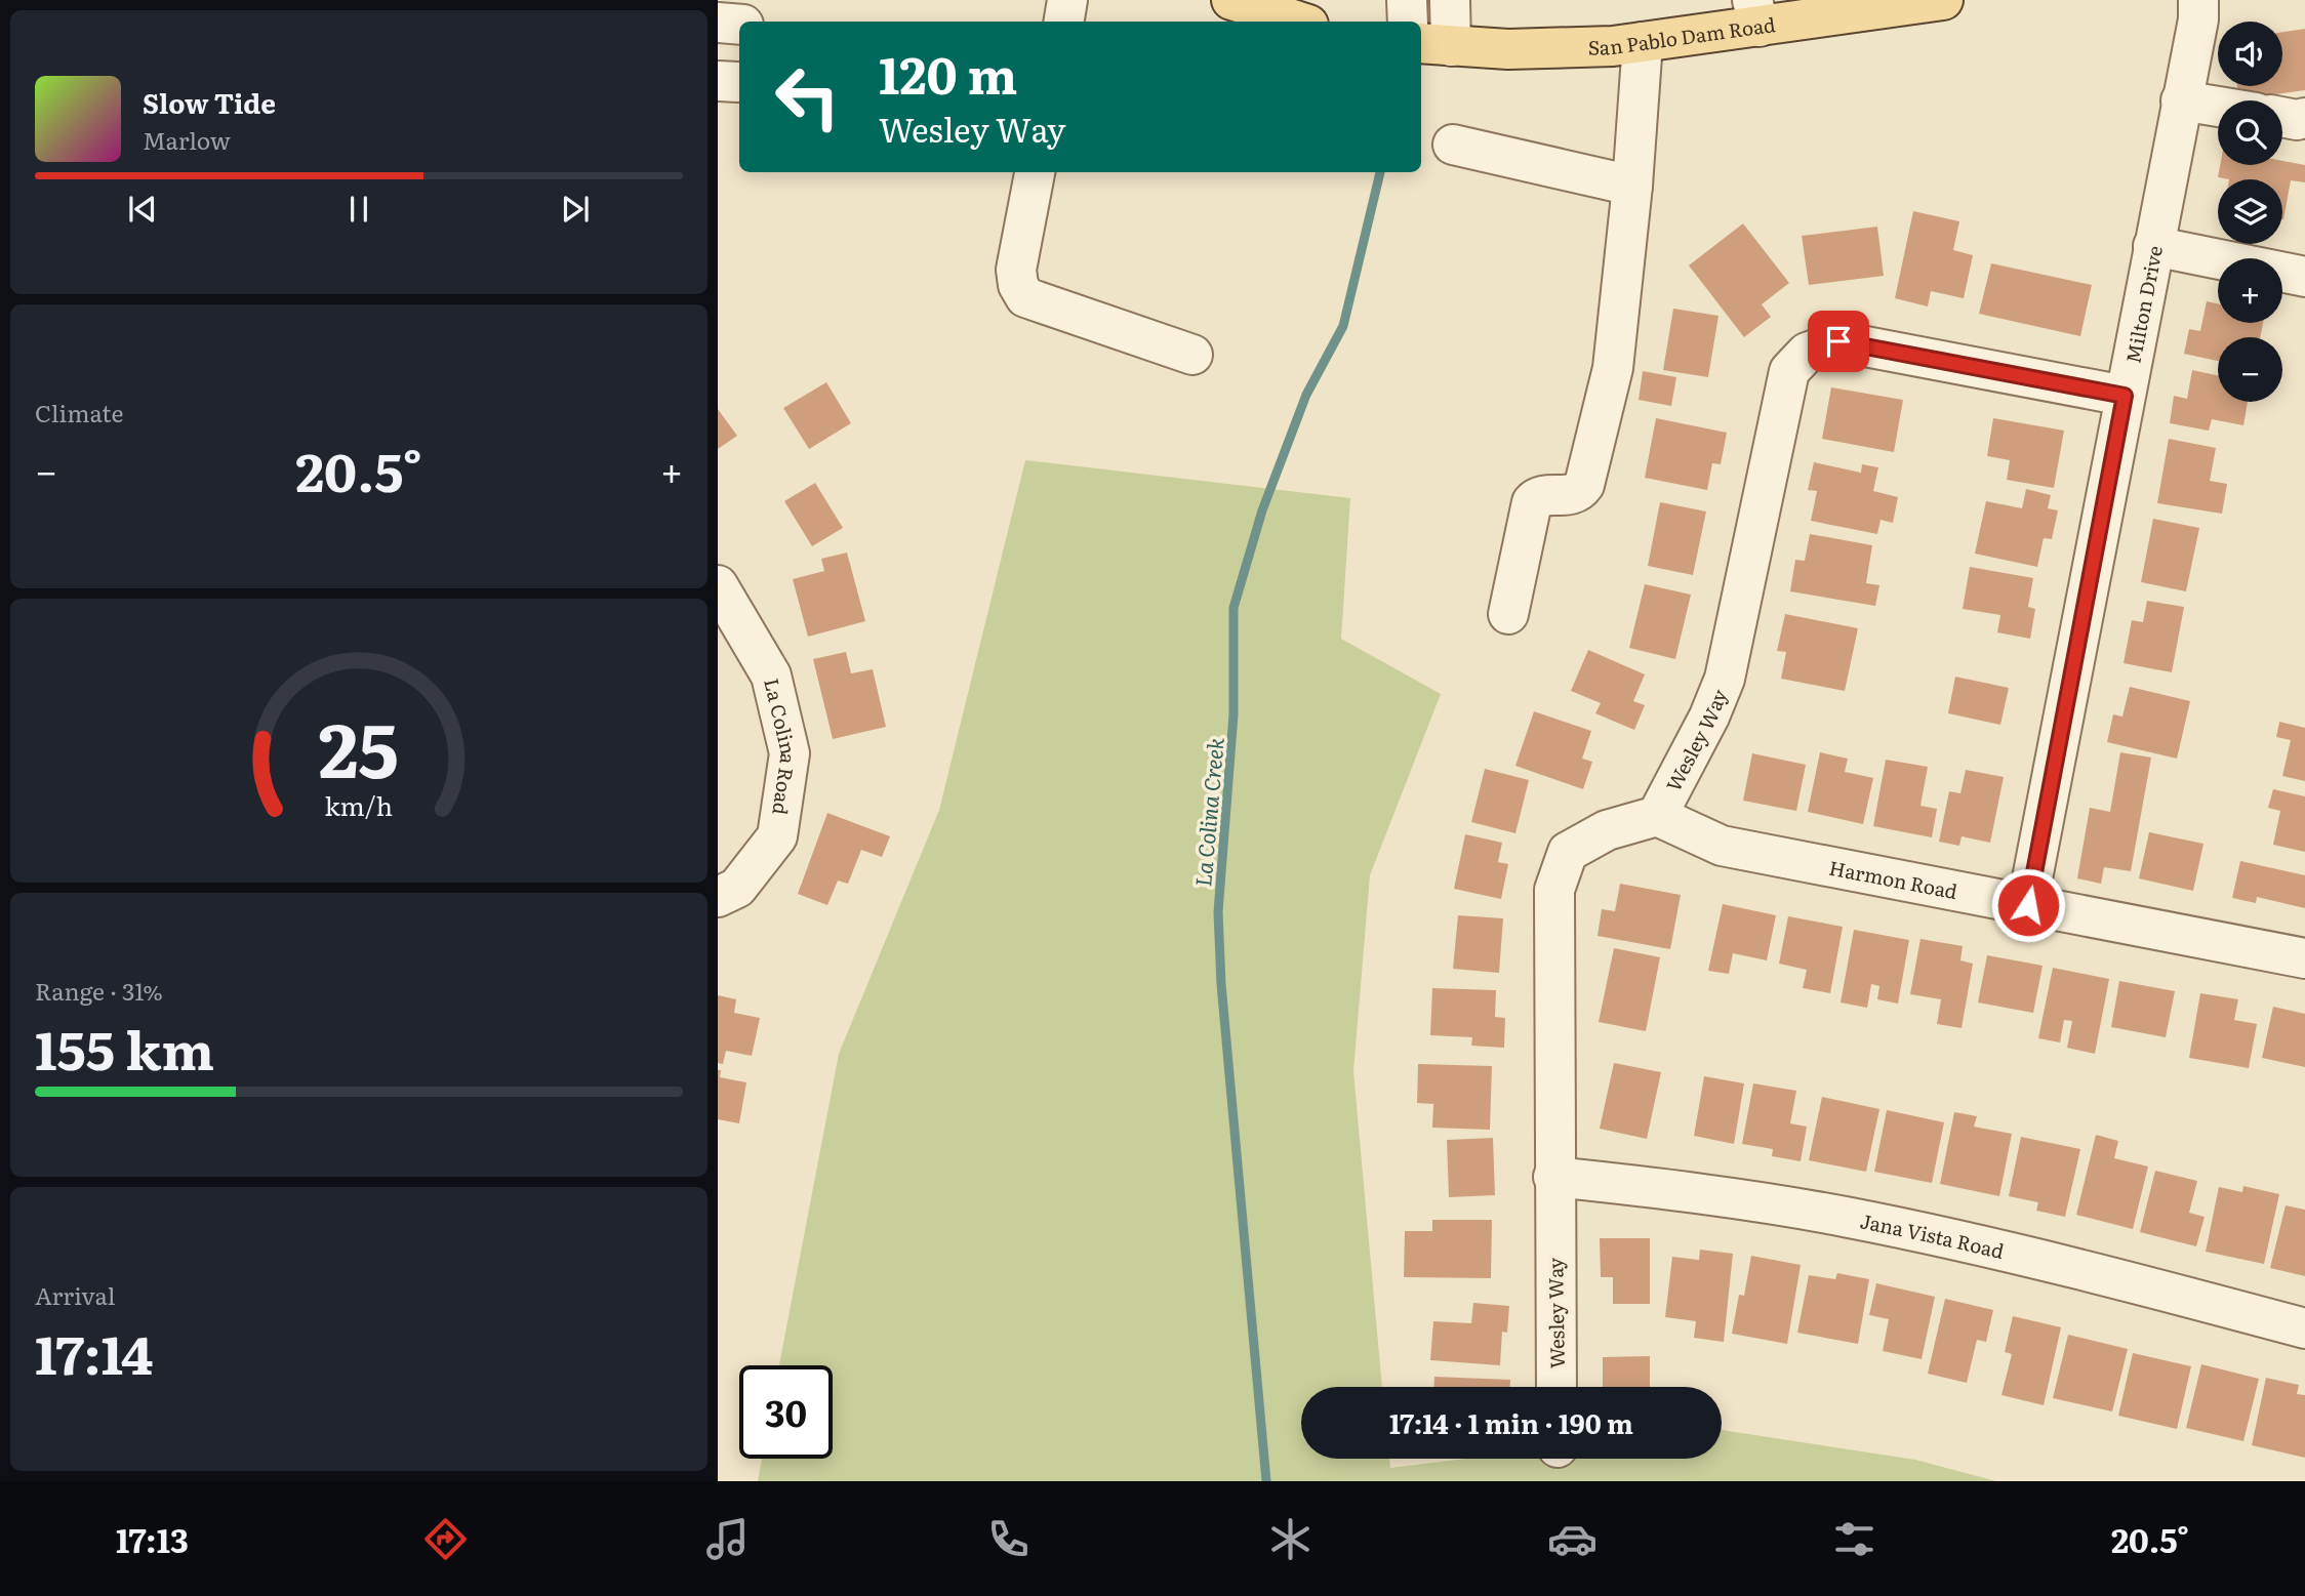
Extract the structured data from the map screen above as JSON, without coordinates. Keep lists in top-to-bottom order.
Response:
{
  "streets": {
    "main road": ["San Pablo Dam Road"],
    "street": [
      "Milton Drive",
      "Wesley Way",
      "La Colina Road",
      "Harmon Road",
      "Jana Vista Road"
    ]
  },
  "crossings": [
    ["Milton Drive", "Wesley Way"],
    ["Milton Drive", "Harmon Road"],
    ["Wesley Way", "Harmon Road"],
    ["Wesley Way", "Jana Vista Road"]
  ],
  "water": ["La Colina Creek"],
  "page": {
    "map_buttons": ["+", "−"],
    "turn": ["120 m", "Wesley Way"],
    "song": ["Slow Tide", "Marlow"],
    "tile": [
      "Climate",
      ["Range · 31%", "155 km"],
      ["Arrival", "17:14"]
    ],
    "heat": ["−", "20.5°", "+"],
    "limit": "30",
    "trip": "17:14 · 1 min · 190 m",
    "tabs": ["17:13", "20.5°"],
    "gauge": ["25", "km/h"]
  }
}
